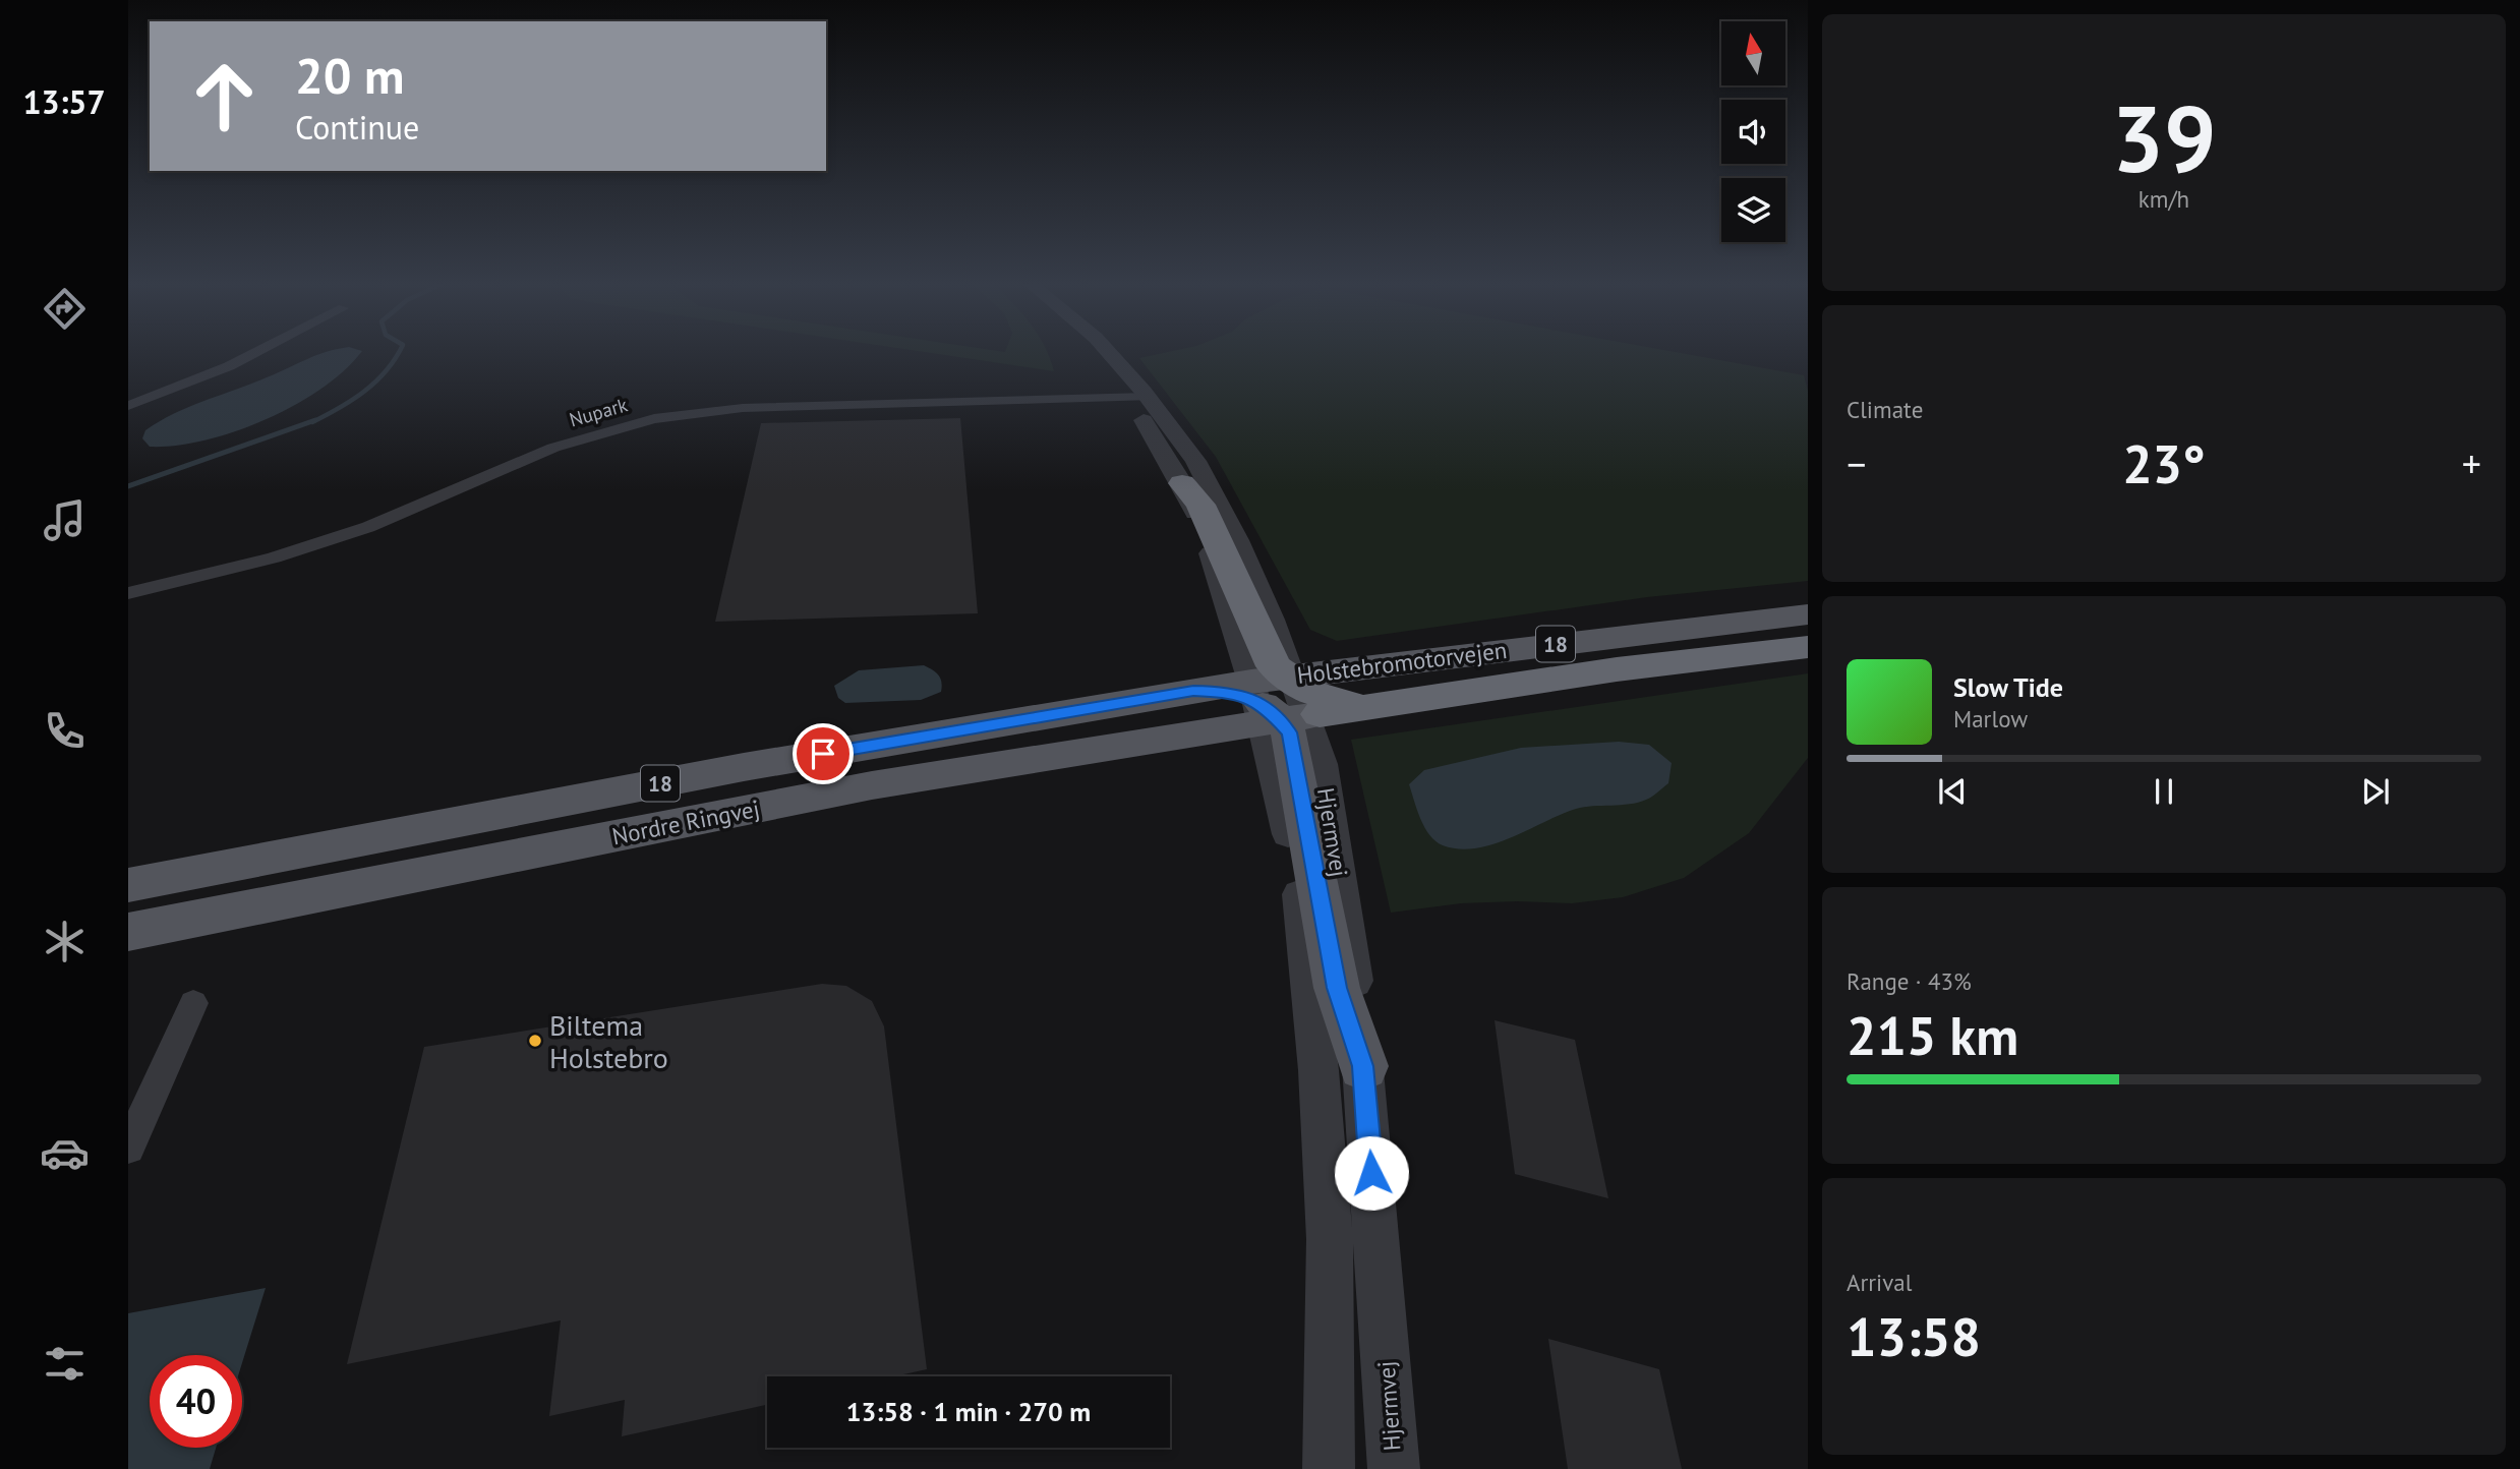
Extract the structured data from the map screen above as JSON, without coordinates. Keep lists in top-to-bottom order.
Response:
{
  "streets": {
    "highway": ["18", "Holstebromotorvejen"],
    "main road": ["Nordre Ringvej"],
    "street": ["Nupark", "Hjermvej"]
  },
  "crossings": [
    ["Nupark", "Hjermvej"],
    ["Holstebromotorvejen", "Nordre Ringvej"],
    ["Holstebromotorvejen", "Hjermvej"],
    ["Nordre Ringvej", "Hjermvej"]
  ],
  "places": ["Biltema Holstebro"],
  "north": "top",
  "page": {
    "tabs": "13:57",
    "tile": [
      ["39", "km/h"],
      "Climate",
      ["Range · 43%", "215 km"],
      ["Arrival", "13:58"]
    ],
    "turn": ["20 m", "Continue"],
    "heat": ["−", "23°", "+"],
    "song": ["Slow Tide", "Marlow"],
    "limit": "40",
    "trip": "13:58 · 1 min · 270 m"
  }
}
